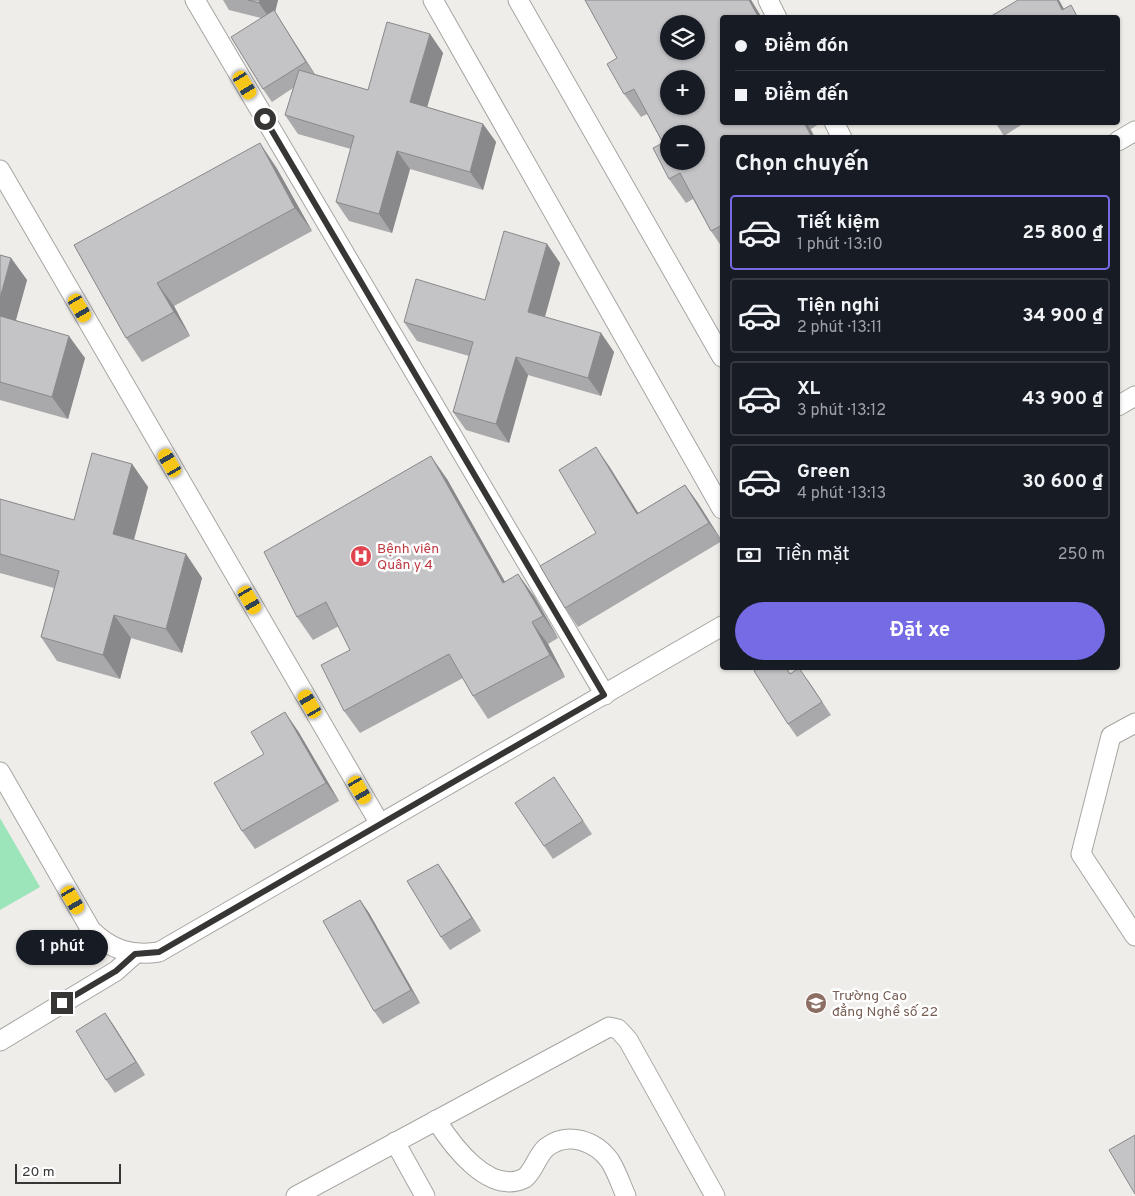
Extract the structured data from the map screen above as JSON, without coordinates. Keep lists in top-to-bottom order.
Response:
{
  "places": {
    "hospital": ["Bệnh viên Quân y 4"],
    "school or university": ["Trường Cao đẳng Nghề số 22"]
  },
  "scale_bar": "20 m",
  "page": {
    "map_buttons": ["+", "−"],
    "banner": ["Điểm đón", "Điểm đến"],
    "heading": "Chọn chuyến",
    "list": [
      {
        "name": "Tiết kiệm",
        "note": "1 phút · 13:10",
        "value": "25 800 ₫"
      },
      {
        "name": "Tiện nghi",
        "note": "2 phút · 13:11",
        "value": "34 900 ₫"
      },
      {
        "name": "XL",
        "note": "3 phút · 13:12",
        "value": "43 900 ₫"
      },
      {
        "name": "Green",
        "note": "4 phút · 13:13",
        "value": "30 600 ₫"
      }
    ],
    "pay": ["Tiền mặt", "250 m"],
    "buttons": "Đặt xe",
    "bubble": "1 phút",
    "scale": "20 m"
  }
}
